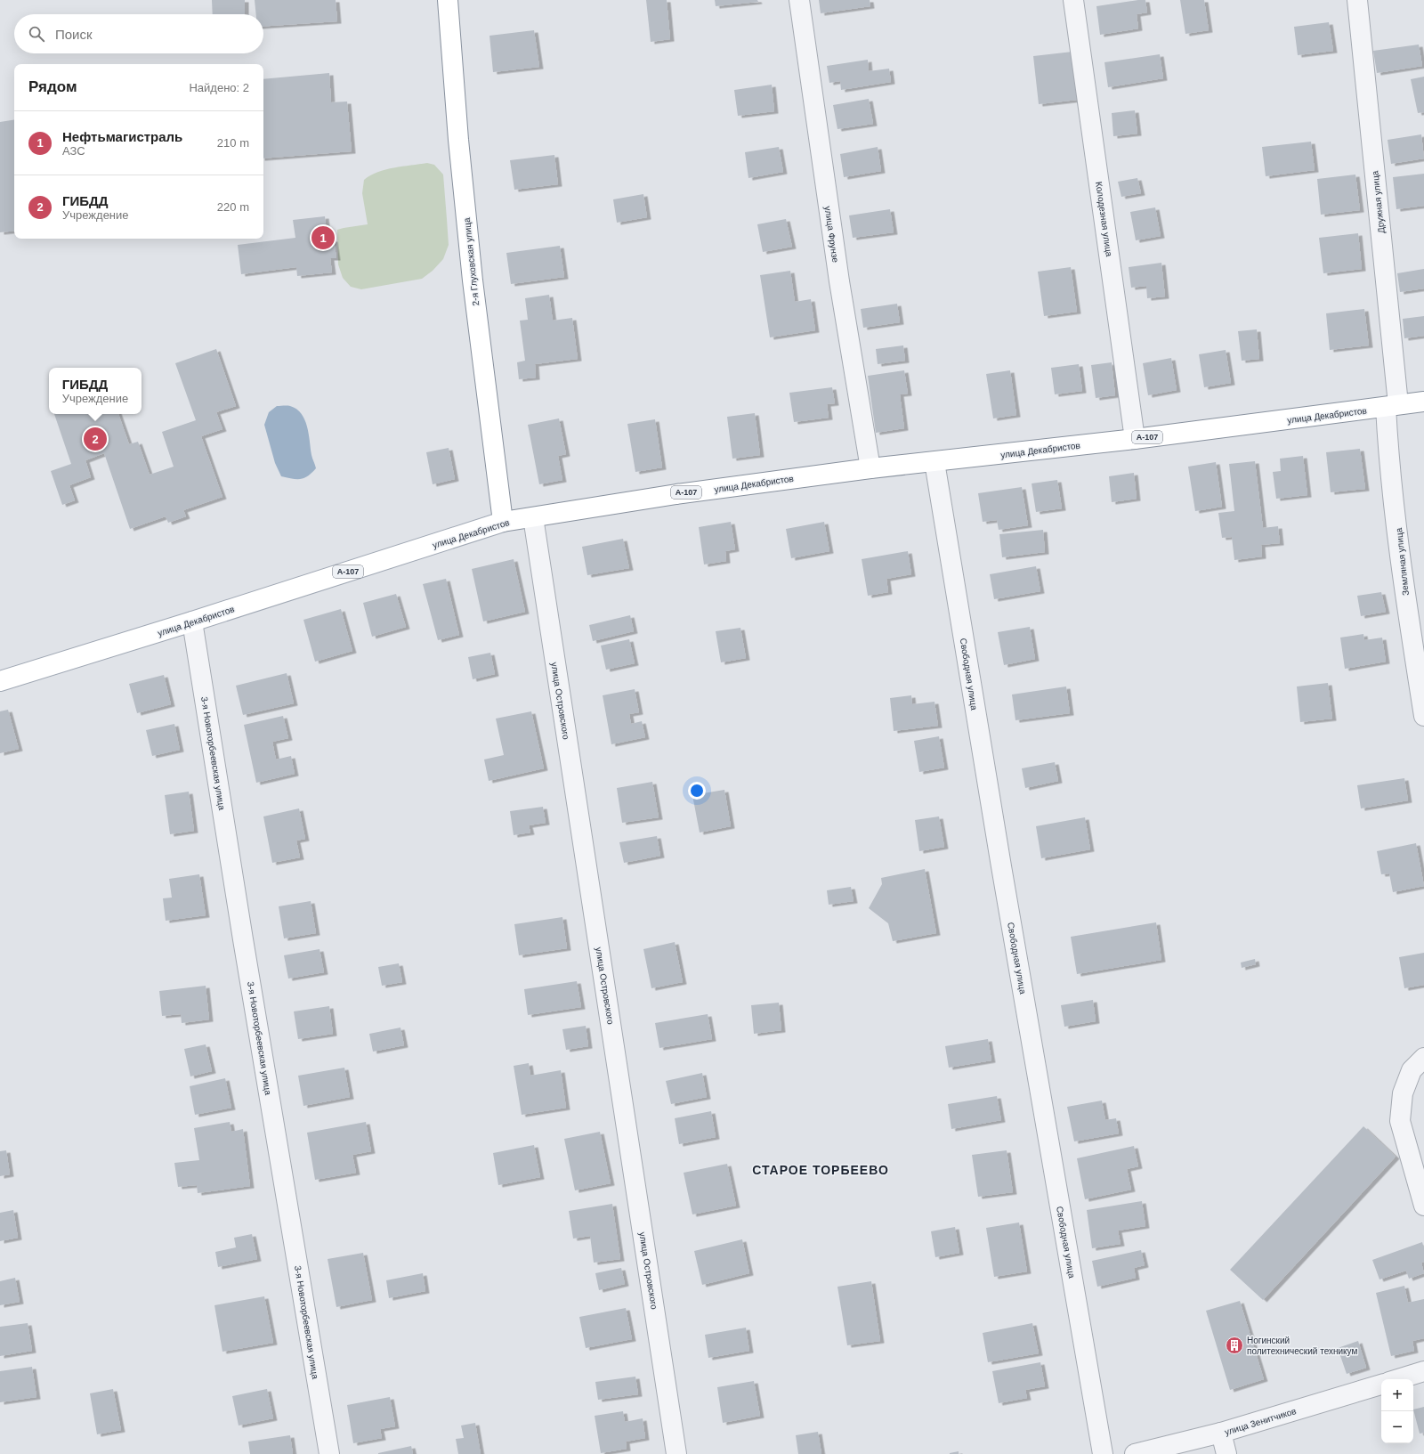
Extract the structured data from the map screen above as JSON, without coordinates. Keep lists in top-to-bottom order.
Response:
{
  "streets": {
    "main road": ["2-я Глуховская улица", "улица Декабристов", "А-107"],
    "street": [
      "Дружная улица",
      "Колодезная улица",
      "улица Фрунзе",
      "Земляная улица",
      "Свободная улица",
      "улица Островского",
      "3-я Новоторбеевская улица",
      "улица Зенитчиков"
    ]
  },
  "crossings": [
    ["Дружная улица", "улица Декабристов"],
    ["Дружная улица", "Земляная улица"],
    ["Колодезная улица", "улица Декабристов"],
    ["улица Фрунзе", "улица Декабристов"],
    ["2-я Глуховская улица", "улица Декабристов"],
    ["улица Декабристов", "Земляная улица"],
    ["улица Декабристов", "Свободная улица"],
    ["улица Декабристов", "улица Островского"],
    ["улица Декабристов", "3-я Новоторбеевская улица"]
  ],
  "districts": ["СТАРОЕ ТОРБЕЕВО"],
  "places": {
    "building": ["Ногинский политехнический техникум"]
  },
  "page": {
    "search": "Поиск",
    "heading": ["Рядом", "Найдено: 2"],
    "list": [
      {
        "mark": "1",
        "name": "Нефтьмагистраль",
        "note": "АЗС",
        "value": "210 m"
      },
      {
        "mark": "2",
        "name": "ГИБДД",
        "note": "Учреждение",
        "value": "220 m"
      }
    ],
    "pins": ["1", "2"],
    "popup": ["ГИБДД", "Учреждение"],
    "map_buttons": ["+", "−"]
  }
}
